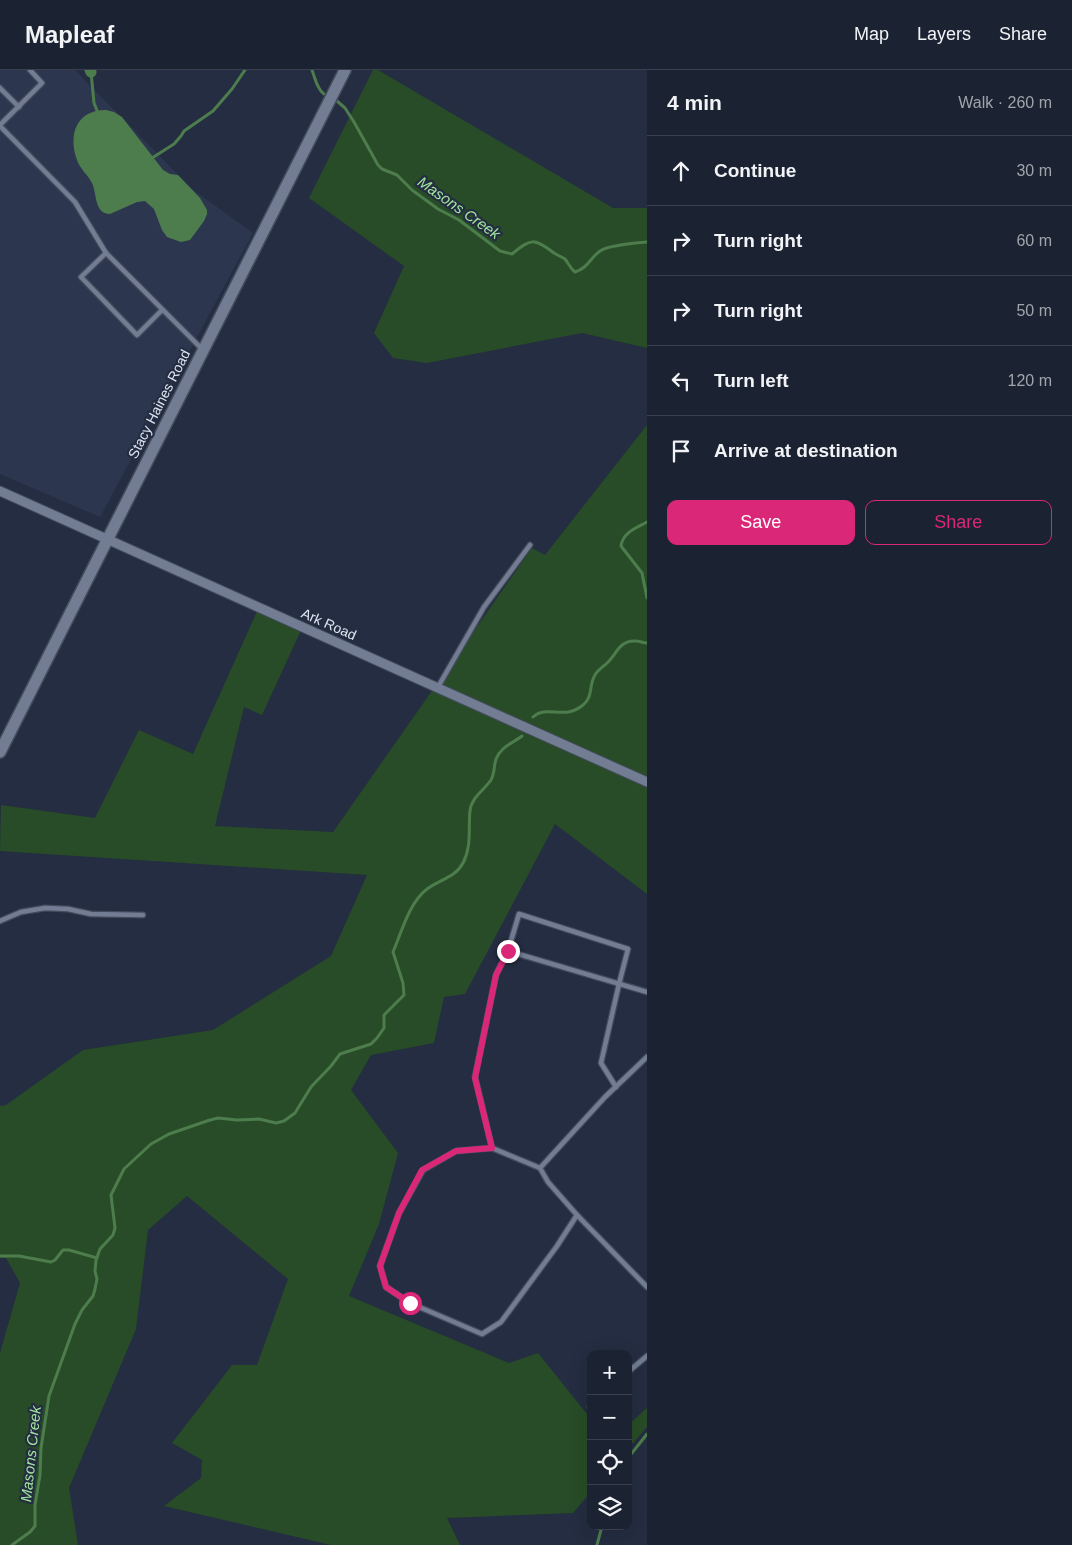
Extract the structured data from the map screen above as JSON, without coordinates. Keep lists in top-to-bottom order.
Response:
{
  "streets": {
    "street": ["Stacy Haines Road", "Ark Road"]
  },
  "crossings": [
    ["Stacy Haines Road", "Ark Road"]
  ],
  "water": ["Masons Creek"],
  "page": {
    "header": "Mapleaf",
    "nav": ["Map", "Layers", "Share"],
    "heading": ["4 min", "Walk · 260 m"],
    "list": [
      ["Continue", "30 m"],
      ["Turn right", "60 m"],
      ["Turn right", "50 m"],
      ["Turn left", "120 m"],
      "Arrive at destination"
    ],
    "buttons": ["Save", "Share"],
    "map_buttons": ["+", "−"]
  }
}
